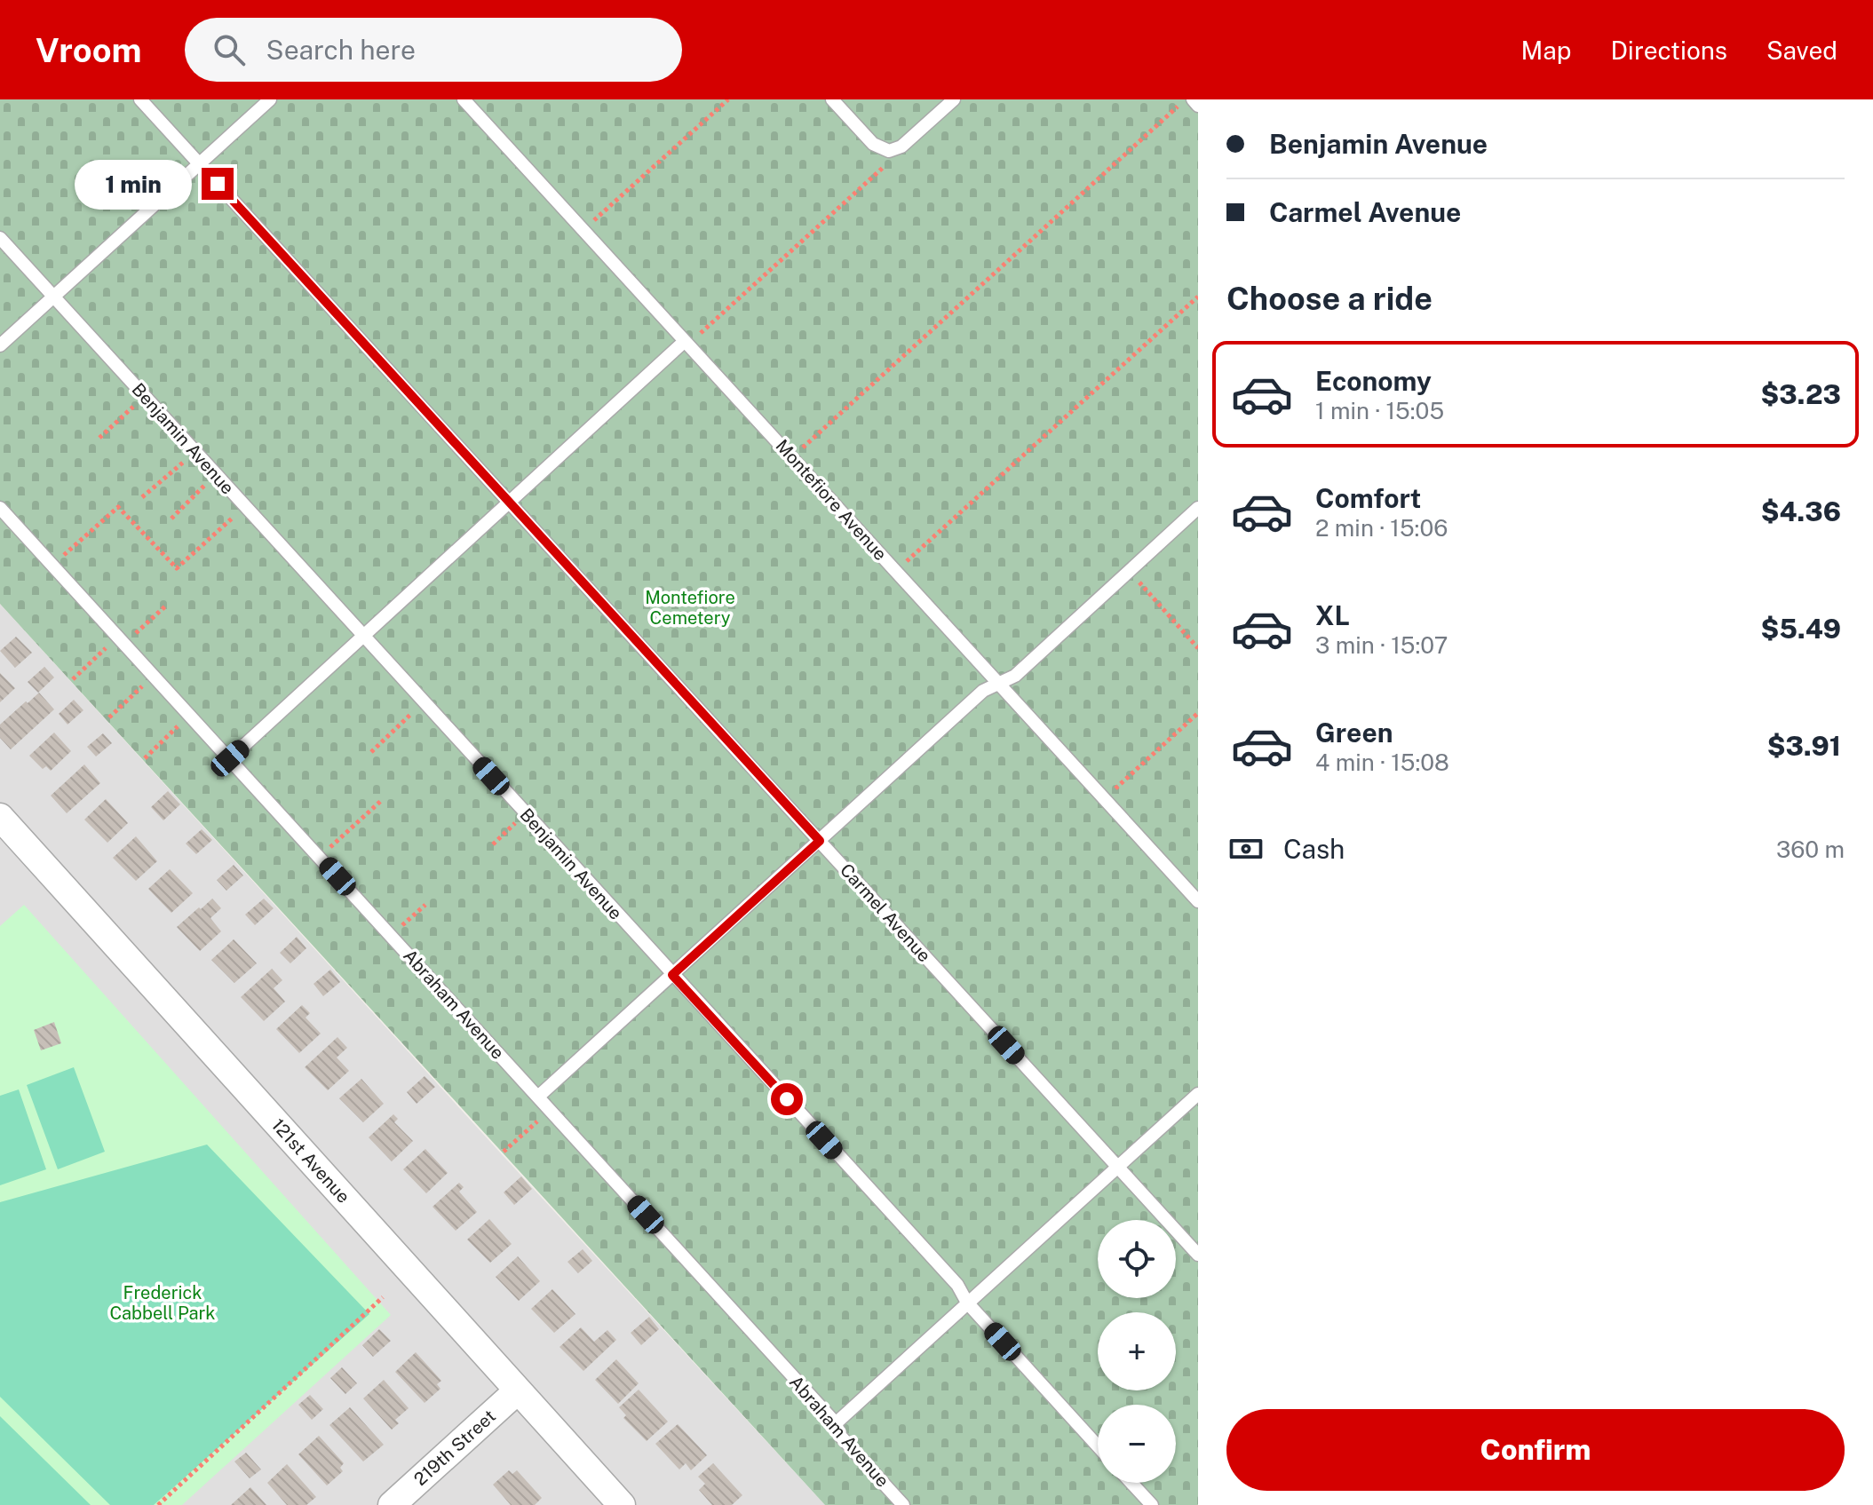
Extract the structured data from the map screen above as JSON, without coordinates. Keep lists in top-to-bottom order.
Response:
{
  "streets": {
    "street": ["121st Avenue", "219th Street"],
    "lane": [
      "Benjamin Avenue",
      "Montefiore Avenue",
      "Carmel Avenue",
      "Abraham Avenue"
    ]
  },
  "crossings": [
    ["121st Avenue", "219th Street"]
  ],
  "parks": ["Montefiore Cemetery", "Frederick Cabbell Park"],
  "page": {
    "header": "Vroom",
    "search": "Search here",
    "nav": ["Map", "Directions", "Saved"],
    "banner": ["Benjamin Avenue", "Carmel Avenue"],
    "bubble": "1 min",
    "heading": "Choose a ride",
    "list": [
      {
        "name": "Economy",
        "note": "1 min · 15:05",
        "value": "$3.23"
      },
      {
        "name": "Comfort",
        "note": "2 min · 15:06",
        "value": "$4.36"
      },
      {
        "name": "XL",
        "note": "3 min · 15:07",
        "value": "$5.49"
      },
      {
        "name": "Green",
        "note": "4 min · 15:08",
        "value": "$3.91"
      }
    ],
    "pay": ["Cash", "360 m"],
    "map_buttons": ["+", "−"],
    "buttons": "Confirm"
  }
}
